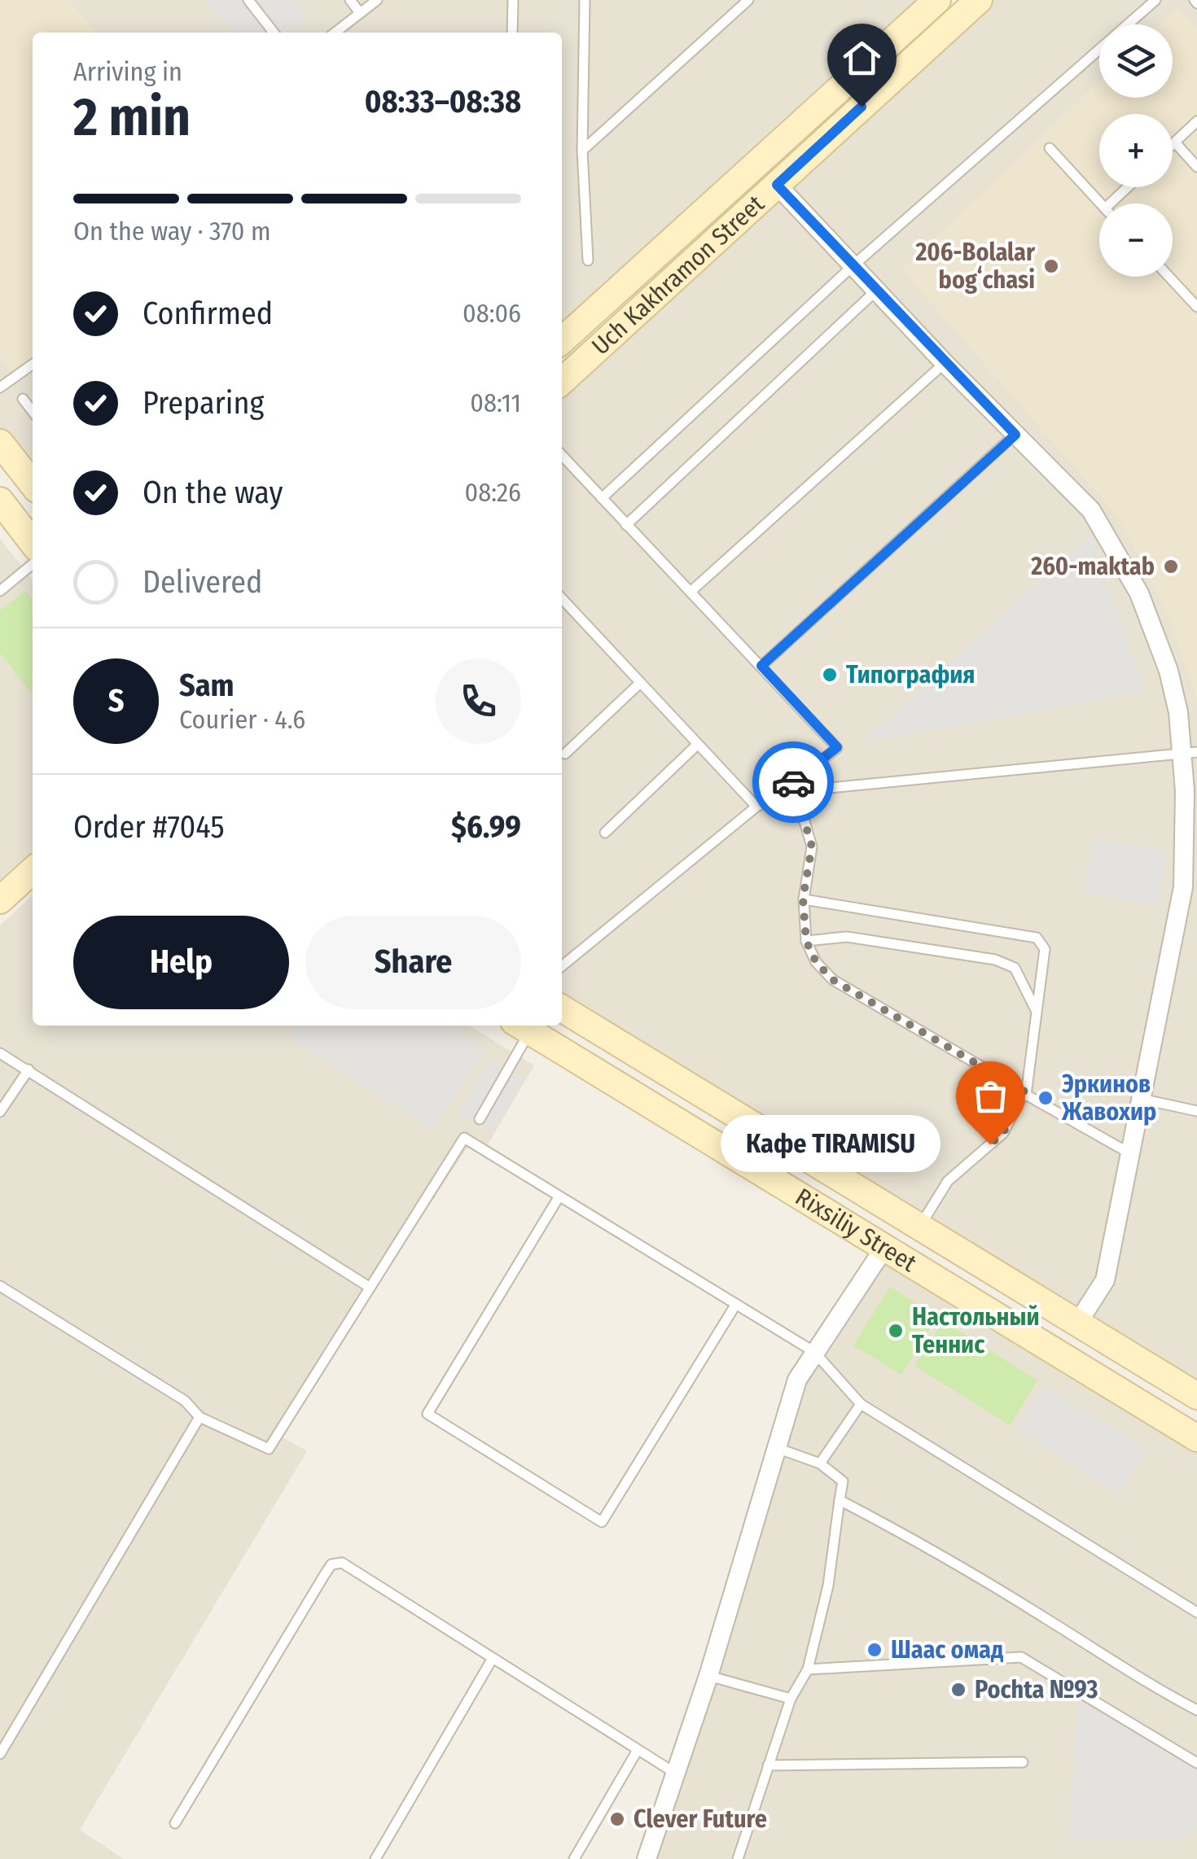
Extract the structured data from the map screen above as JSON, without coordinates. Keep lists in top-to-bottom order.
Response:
{
  "streets": {
    "main road": ["Uch Kakhramon Street", "Rixsiliy Street"]
  },
  "places": [
    "206-Bolalar bogʻchasi",
    "260-maktab",
    "Типография",
    "Эркинов Жавохир",
    "Кафе TIRAMISU",
    "Настольный Теннис",
    "Шаас омад",
    "Pochta №93",
    "Clever Future"
  ],
  "page": {
    "map_buttons": ["+", "−"],
    "heading": ["2 min", "Arriving in", "08:33–08:38"],
    "panel": [
      "Sam",
      "Courier · 4.6",
      "Order #7045",
      "$6.99"
    ],
    "bar": "On the way · 370 m",
    "list": [
      ["Confirmed", "08:06"],
      ["Preparing", "08:11"],
      ["On the way", "08:26"],
      "Delivered"
    ],
    "round": "S",
    "buttons": ["Help", "Share"],
    "bubble": "Кафе TIRAMISU"
  }
}
